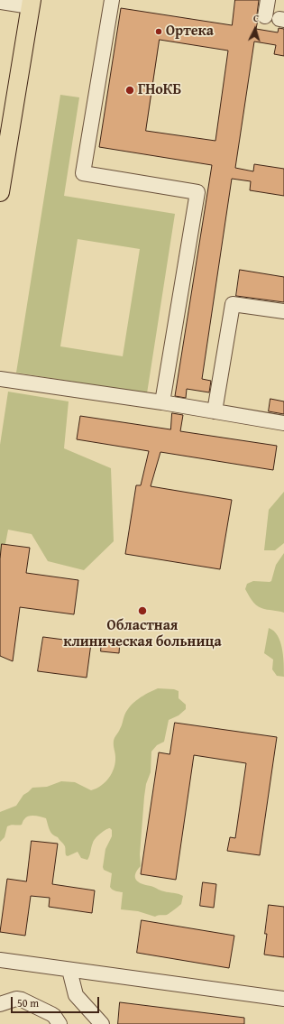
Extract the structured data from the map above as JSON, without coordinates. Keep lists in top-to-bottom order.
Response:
{
  "places": ["Ортека", "ГНоКБ", "Областная клиническая больница"],
  "scale_bar": "50 m",
  "north": "top"
}
